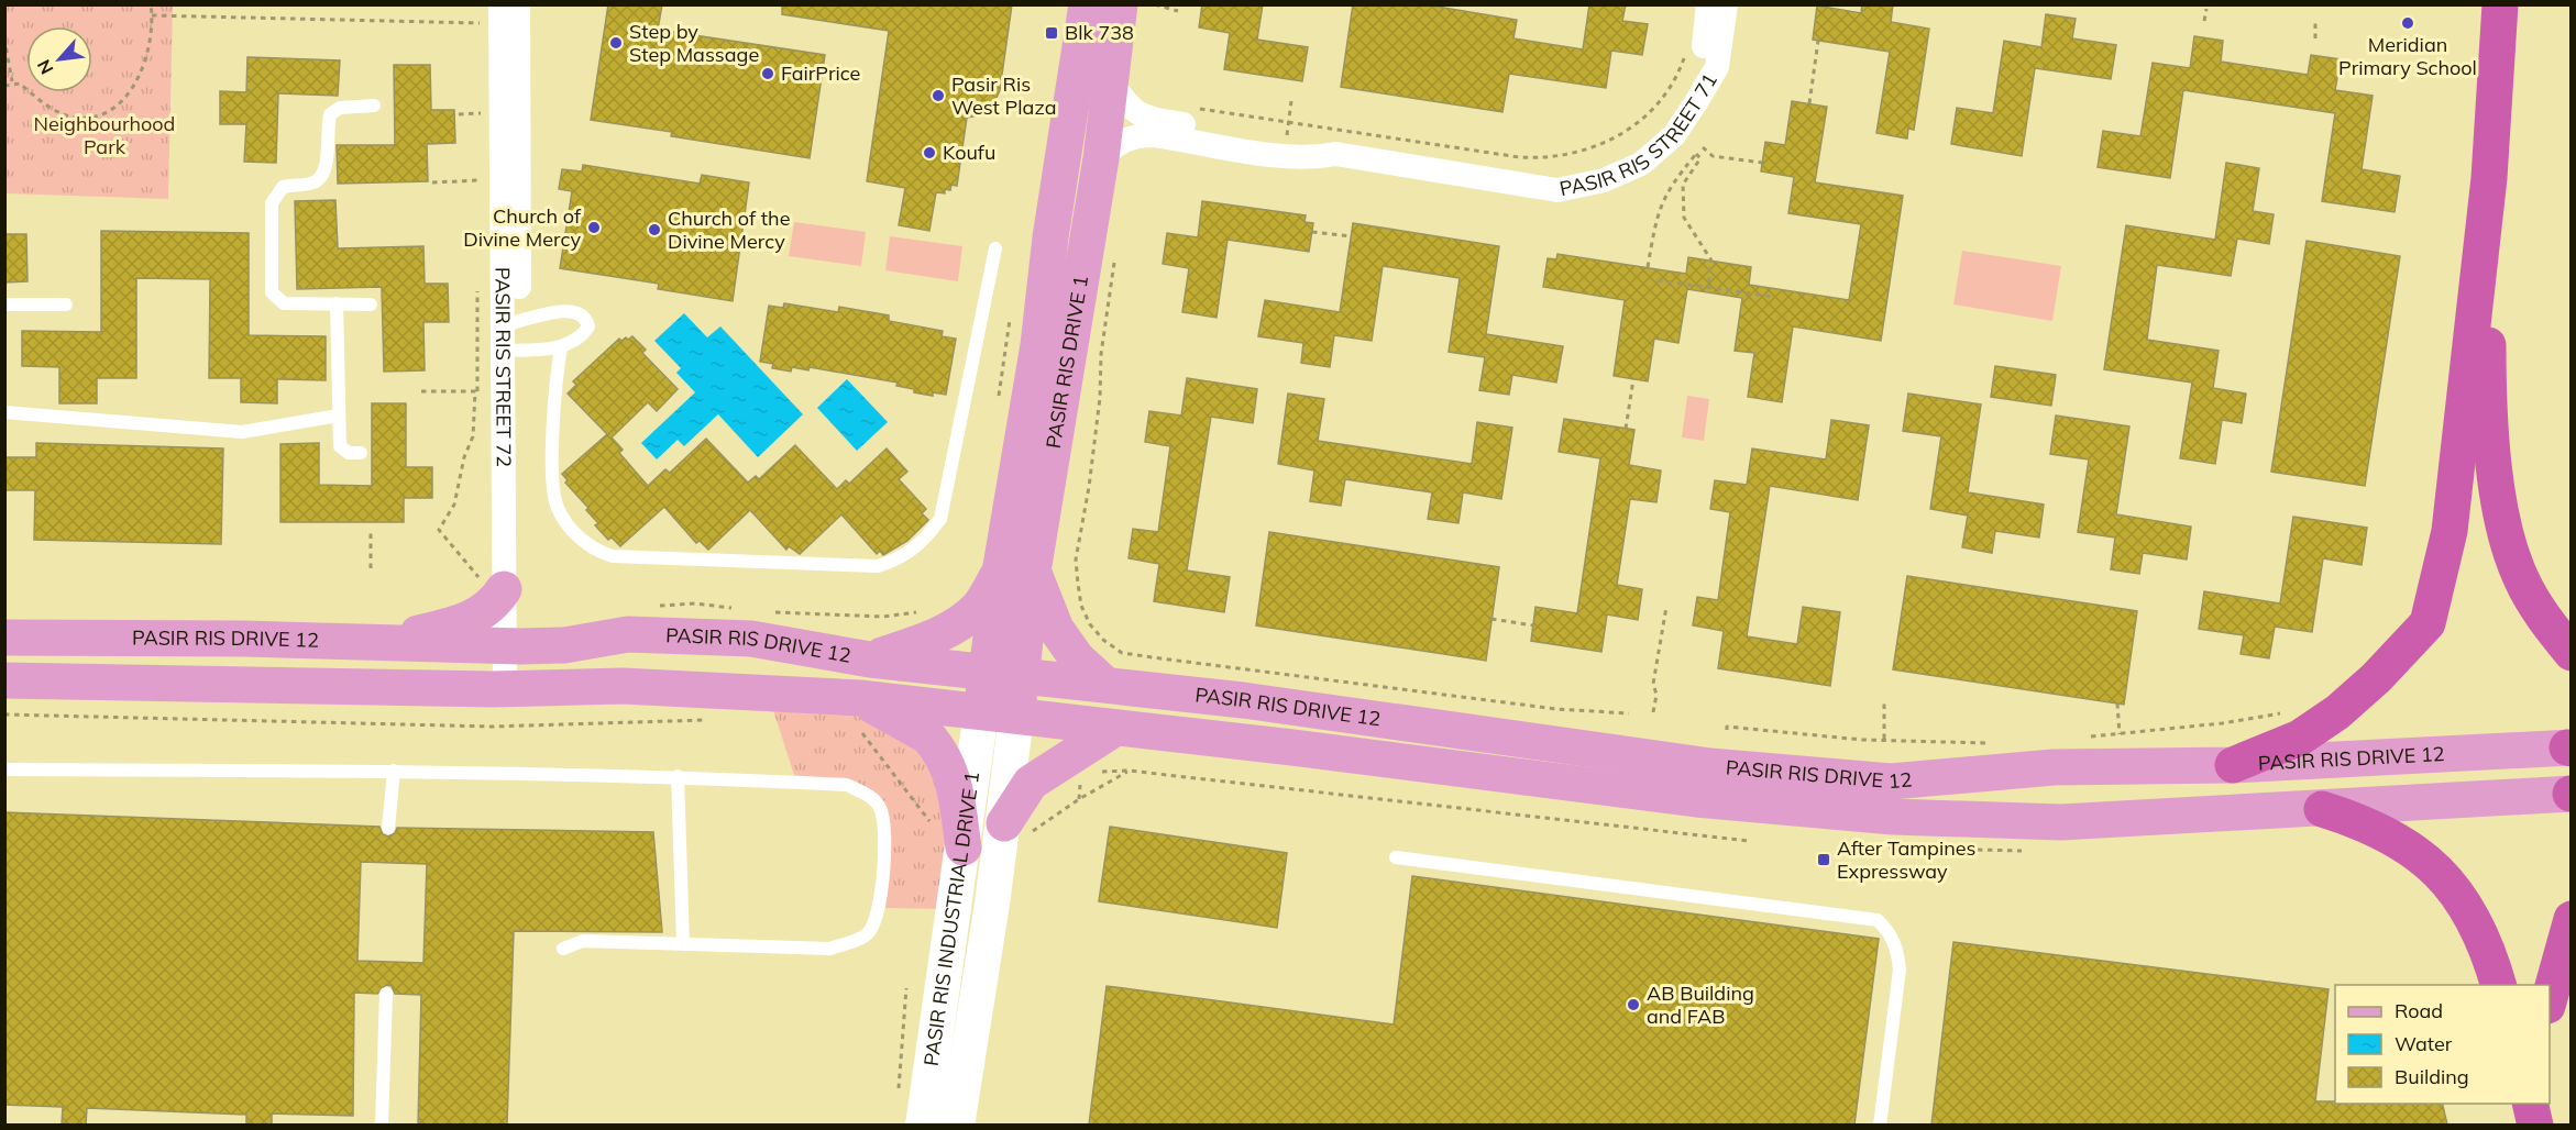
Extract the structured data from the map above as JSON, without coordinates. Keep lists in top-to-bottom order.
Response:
{
  "streets": {
    "main road": ["PASIR RIS DRIVE 1", "PASIR RIS DRIVE 12", "PASIR RIS INDUSTRIAL DRIVE 1"],
    "street": ["PASIR RIS STREET 71", "PASIR RIS STREET 72"]
  },
  "crossings": [
    ["PASIR RIS STREET 71", "PASIR RIS DRIVE 1"],
    ["PASIR RIS DRIVE 1", "PASIR RIS DRIVE 12"],
    ["PASIR RIS DRIVE 1", "PASIR RIS INDUSTRIAL DRIVE 1"],
    ["PASIR RIS STREET 72", "PASIR RIS DRIVE 12"],
    ["PASIR RIS DRIVE 12", "PASIR RIS INDUSTRIAL DRIVE 1"]
  ],
  "parks": ["Neighbourhood Park"],
  "places": {
    "other": [
      "Meridian Primary School",
      "Step by Step Massage",
      "FairPrice",
      "Pasir Ris West Plaza",
      "Koufu",
      "Church of Divine Mercy",
      "Church of the Divine Mercy",
      "AB Building and FAB"
    ],
    "transit": ["Blk 738", "After Tampines Expressway"]
  },
  "legend": ["Road", "Water", "Building"],
  "north": "bottom left"
}
